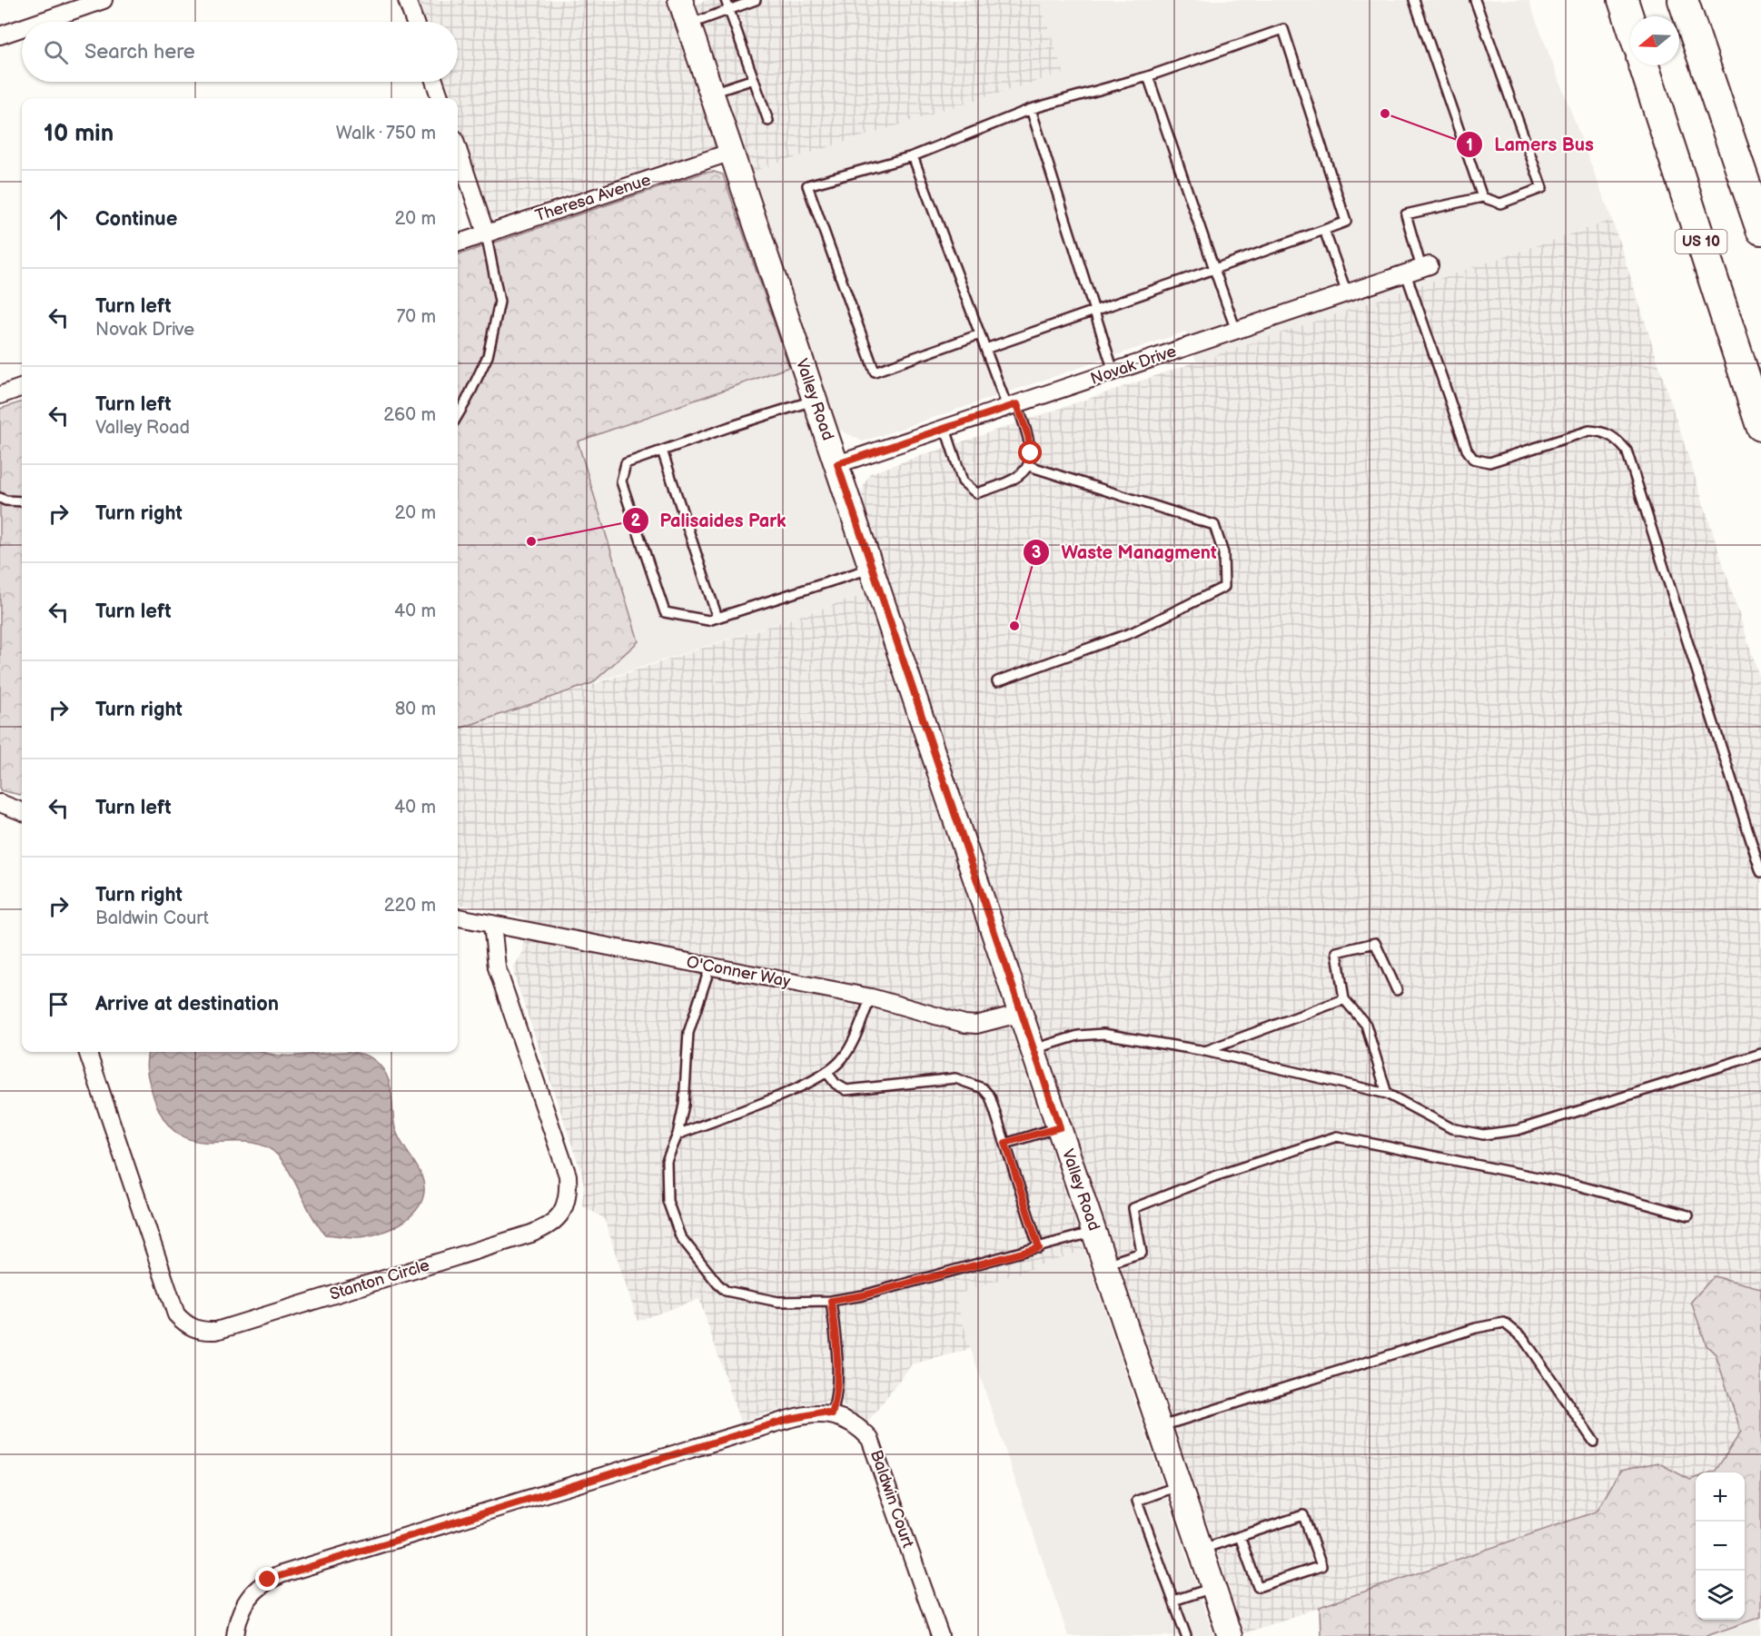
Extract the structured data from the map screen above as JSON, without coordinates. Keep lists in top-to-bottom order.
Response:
{
  "streets": {
    "highway": ["US 10"],
    "main road": ["Valley Road"],
    "street": [
      "Theresa Avenue",
      "Novak Drive",
      "O'Conner Way",
      "Stanton Circle",
      "Baldwin Court"
    ]
  },
  "crossings": [
    ["Theresa Avenue", "Valley Road"],
    ["Novak Drive", "Valley Road"],
    ["Valley Road", "O'Conner Way"],
    ["O'Conner Way", "Stanton Circle"]
  ],
  "places": ["Lamers Bus", "Palisaides Park", "Waste Managment"],
  "north": "left",
  "page": {
    "search": "Search here",
    "heading": ["10 min", "Walk · 750 m"],
    "list": [
      ["Continue", "20 m"],
      ["Turn left", "Novak Drive", "70 m"],
      ["Turn left", "Valley Road", "260 m"],
      ["Turn right", "20 m"],
      ["Turn left", "40 m"],
      ["Turn right", "80 m"],
      ["Turn left", "40 m"],
      ["Turn right", "Baldwin Court", "220 m"],
      "Arrive at destination"
    ],
    "map_buttons": ["+", "−"]
  }
}
